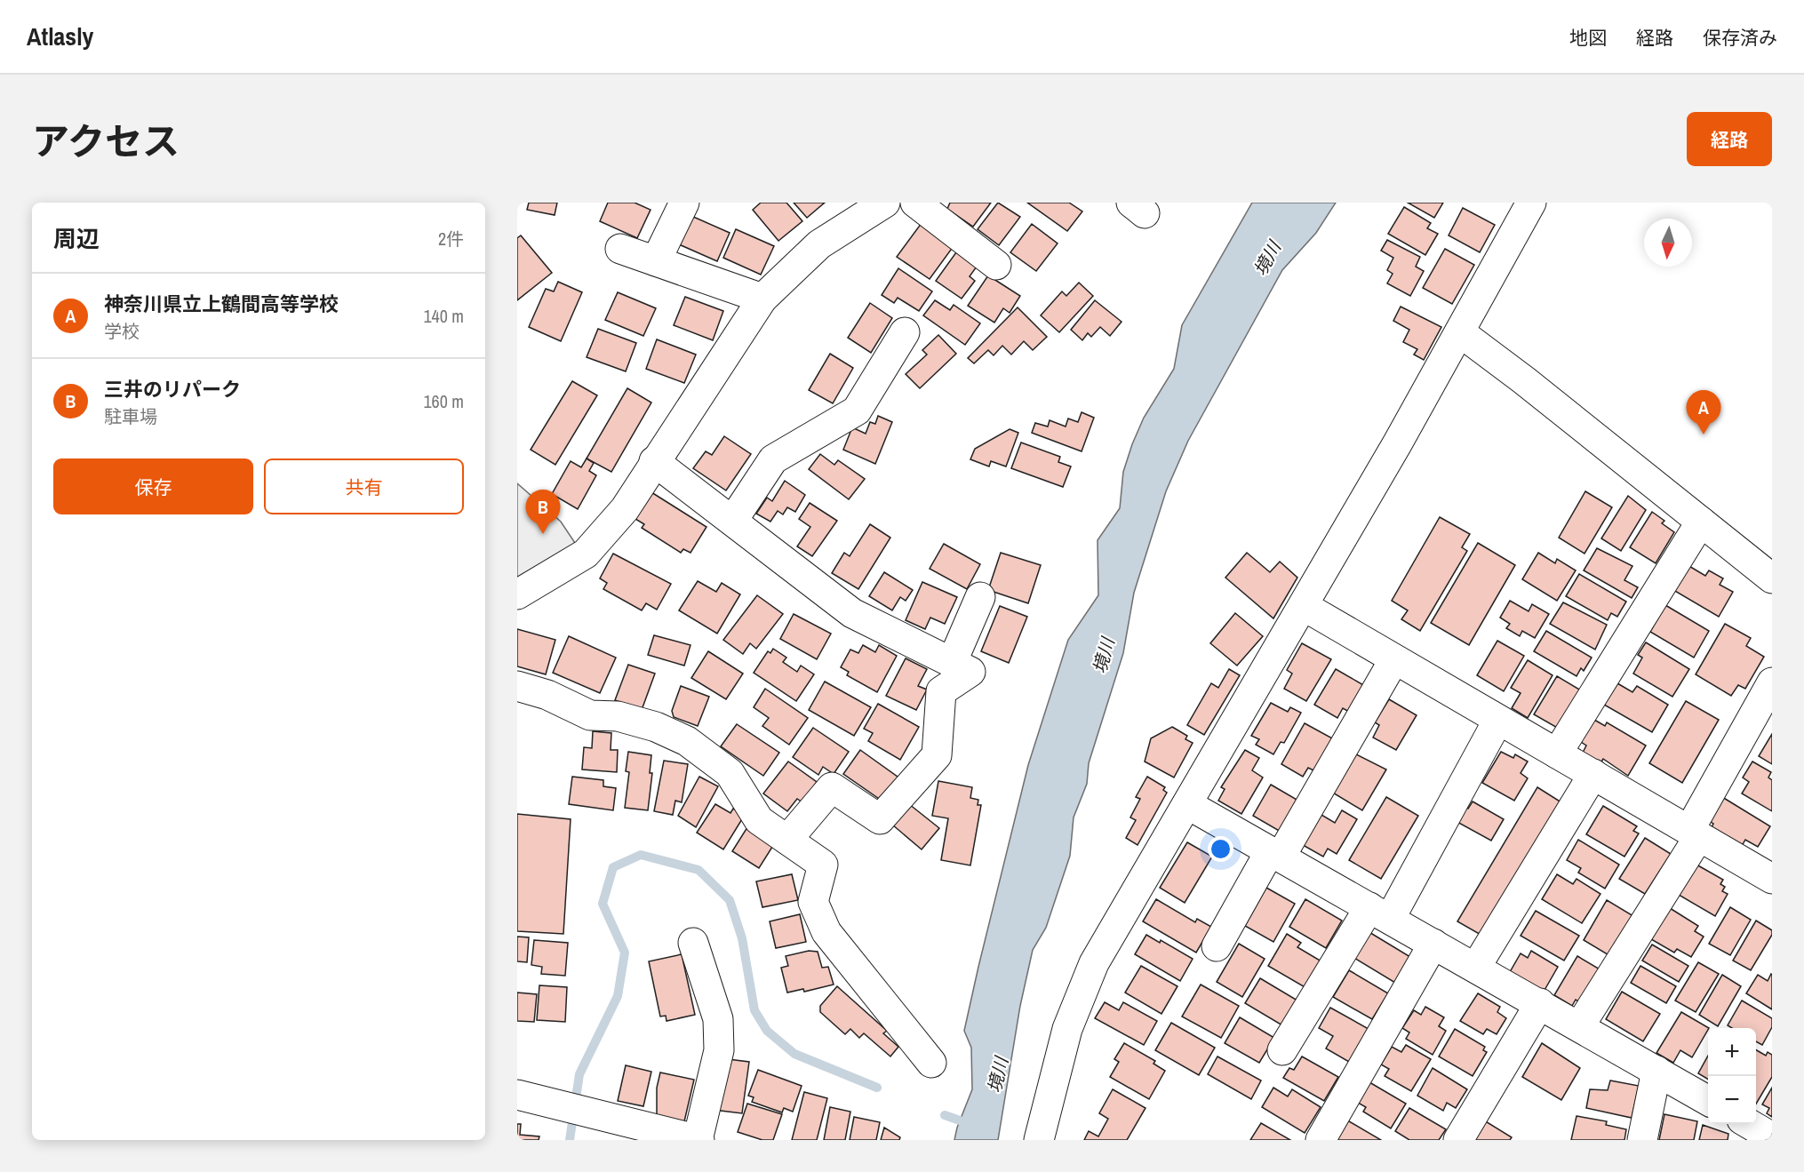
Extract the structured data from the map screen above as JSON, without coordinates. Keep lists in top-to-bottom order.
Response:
{
  "water": ["境川"],
  "north": "bottom",
  "page": {
    "header": "Atlasly",
    "nav": ["地図", "経路", "保存済み"],
    "title": "アクセス",
    "buttons": [
      "経路",
      ["保存", "共有"]
    ],
    "heading": ["周辺", "2件"],
    "list": [
      {
        "mark": "A",
        "name": "神奈川県立上鶴間高等学校",
        "note": "学校",
        "value": "140 m"
      },
      {
        "mark": "B",
        "name": "三井のリパーク",
        "note": "駐車場",
        "value": "160 m"
      }
    ],
    "pins": ["A", "B"],
    "map_buttons": ["+", "−"]
  }
}
